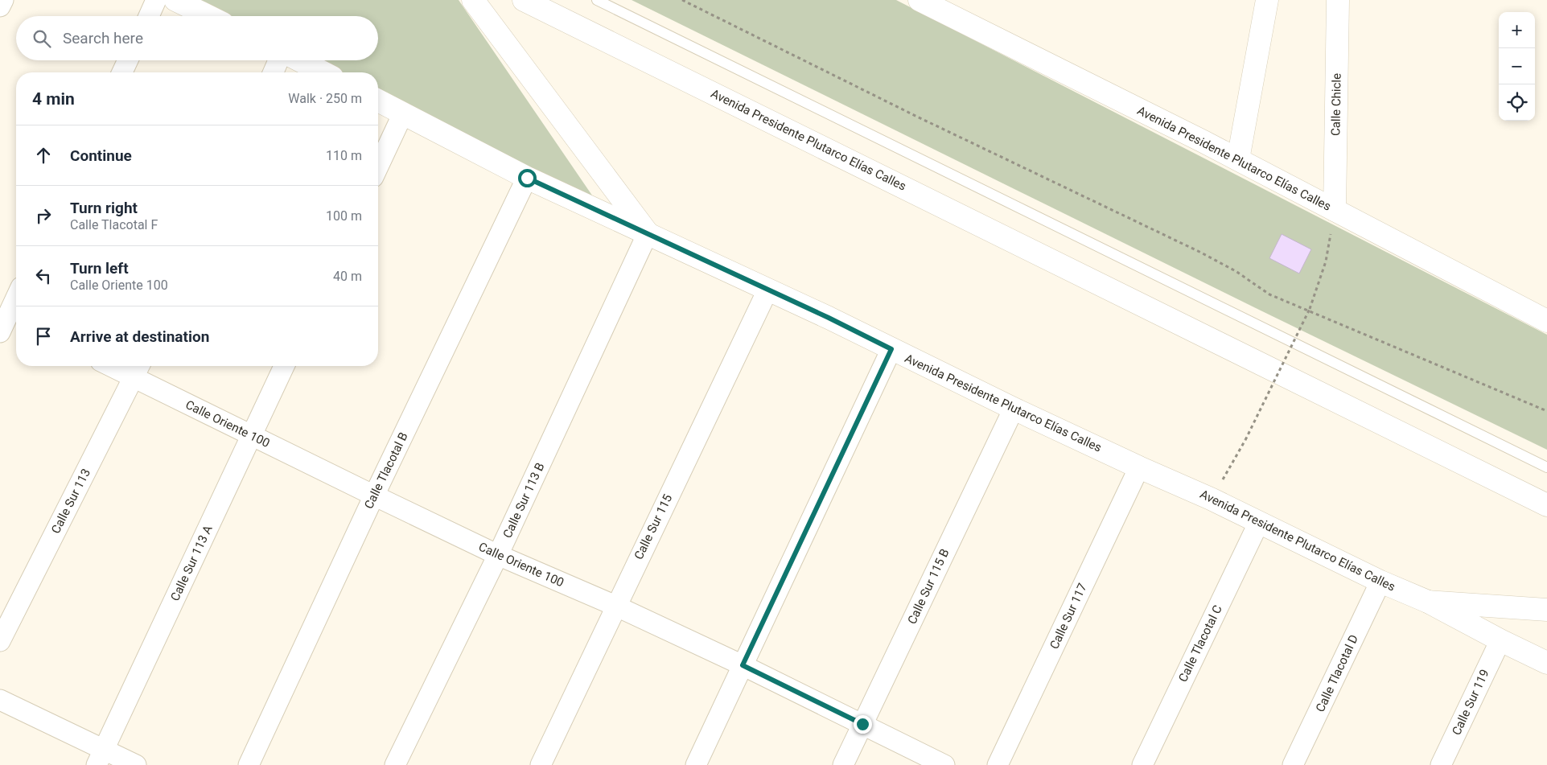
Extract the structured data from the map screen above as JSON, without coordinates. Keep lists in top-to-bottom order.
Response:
{
  "streets": {
    "main road": ["Calle Chicle", "Avenida Presidente Plutarco Elías Calles"],
    "street": [
      "Calle Oriente 100",
      "Calle Tlacotal B",
      "Calle Sur 113 B",
      "Calle Sur 113",
      "Calle Sur 115",
      "Calle Sur 113 A",
      "Calle Sur 115 B",
      "Calle Sur 117",
      "Calle Tlacotal C",
      "Calle Tlacotal D",
      "Calle Sur 119"
    ]
  },
  "crossings": [
    ["Calle Chicle", "Avenida Presidente Plutarco Elías Calles"],
    ["Avenida Presidente Plutarco Elías Calles", "Calle Tlacotal B"],
    ["Avenida Presidente Plutarco Elías Calles", "Calle Sur 113 B"],
    ["Avenida Presidente Plutarco Elías Calles", "Calle Sur 115"],
    ["Avenida Presidente Plutarco Elías Calles", "Calle Sur 115 B"],
    ["Avenida Presidente Plutarco Elías Calles", "Calle Sur 117"],
    ["Avenida Presidente Plutarco Elías Calles", "Calle Tlacotal C"],
    ["Avenida Presidente Plutarco Elías Calles", "Calle Tlacotal D"],
    ["Avenida Presidente Plutarco Elías Calles", "Calle Sur 119"],
    ["Calle Oriente 100", "Calle Tlacotal B"],
    ["Calle Oriente 100", "Calle Sur 113 B"],
    ["Calle Oriente 100", "Calle Sur 113"],
    ["Calle Oriente 100", "Calle Sur 115"],
    ["Calle Oriente 100", "Calle Sur 113 A"],
    ["Calle Oriente 100", "Calle Sur 115 B"]
  ],
  "page": {
    "map_buttons": ["+", "−"],
    "search": "Search here",
    "heading": ["4 min", "Walk · 250 m"],
    "list": [
      ["Continue", "110 m"],
      ["Turn right", "Calle Tlacotal F", "100 m"],
      ["Turn left", "Calle Oriente 100", "40 m"],
      "Arrive at destination"
    ]
  }
}
